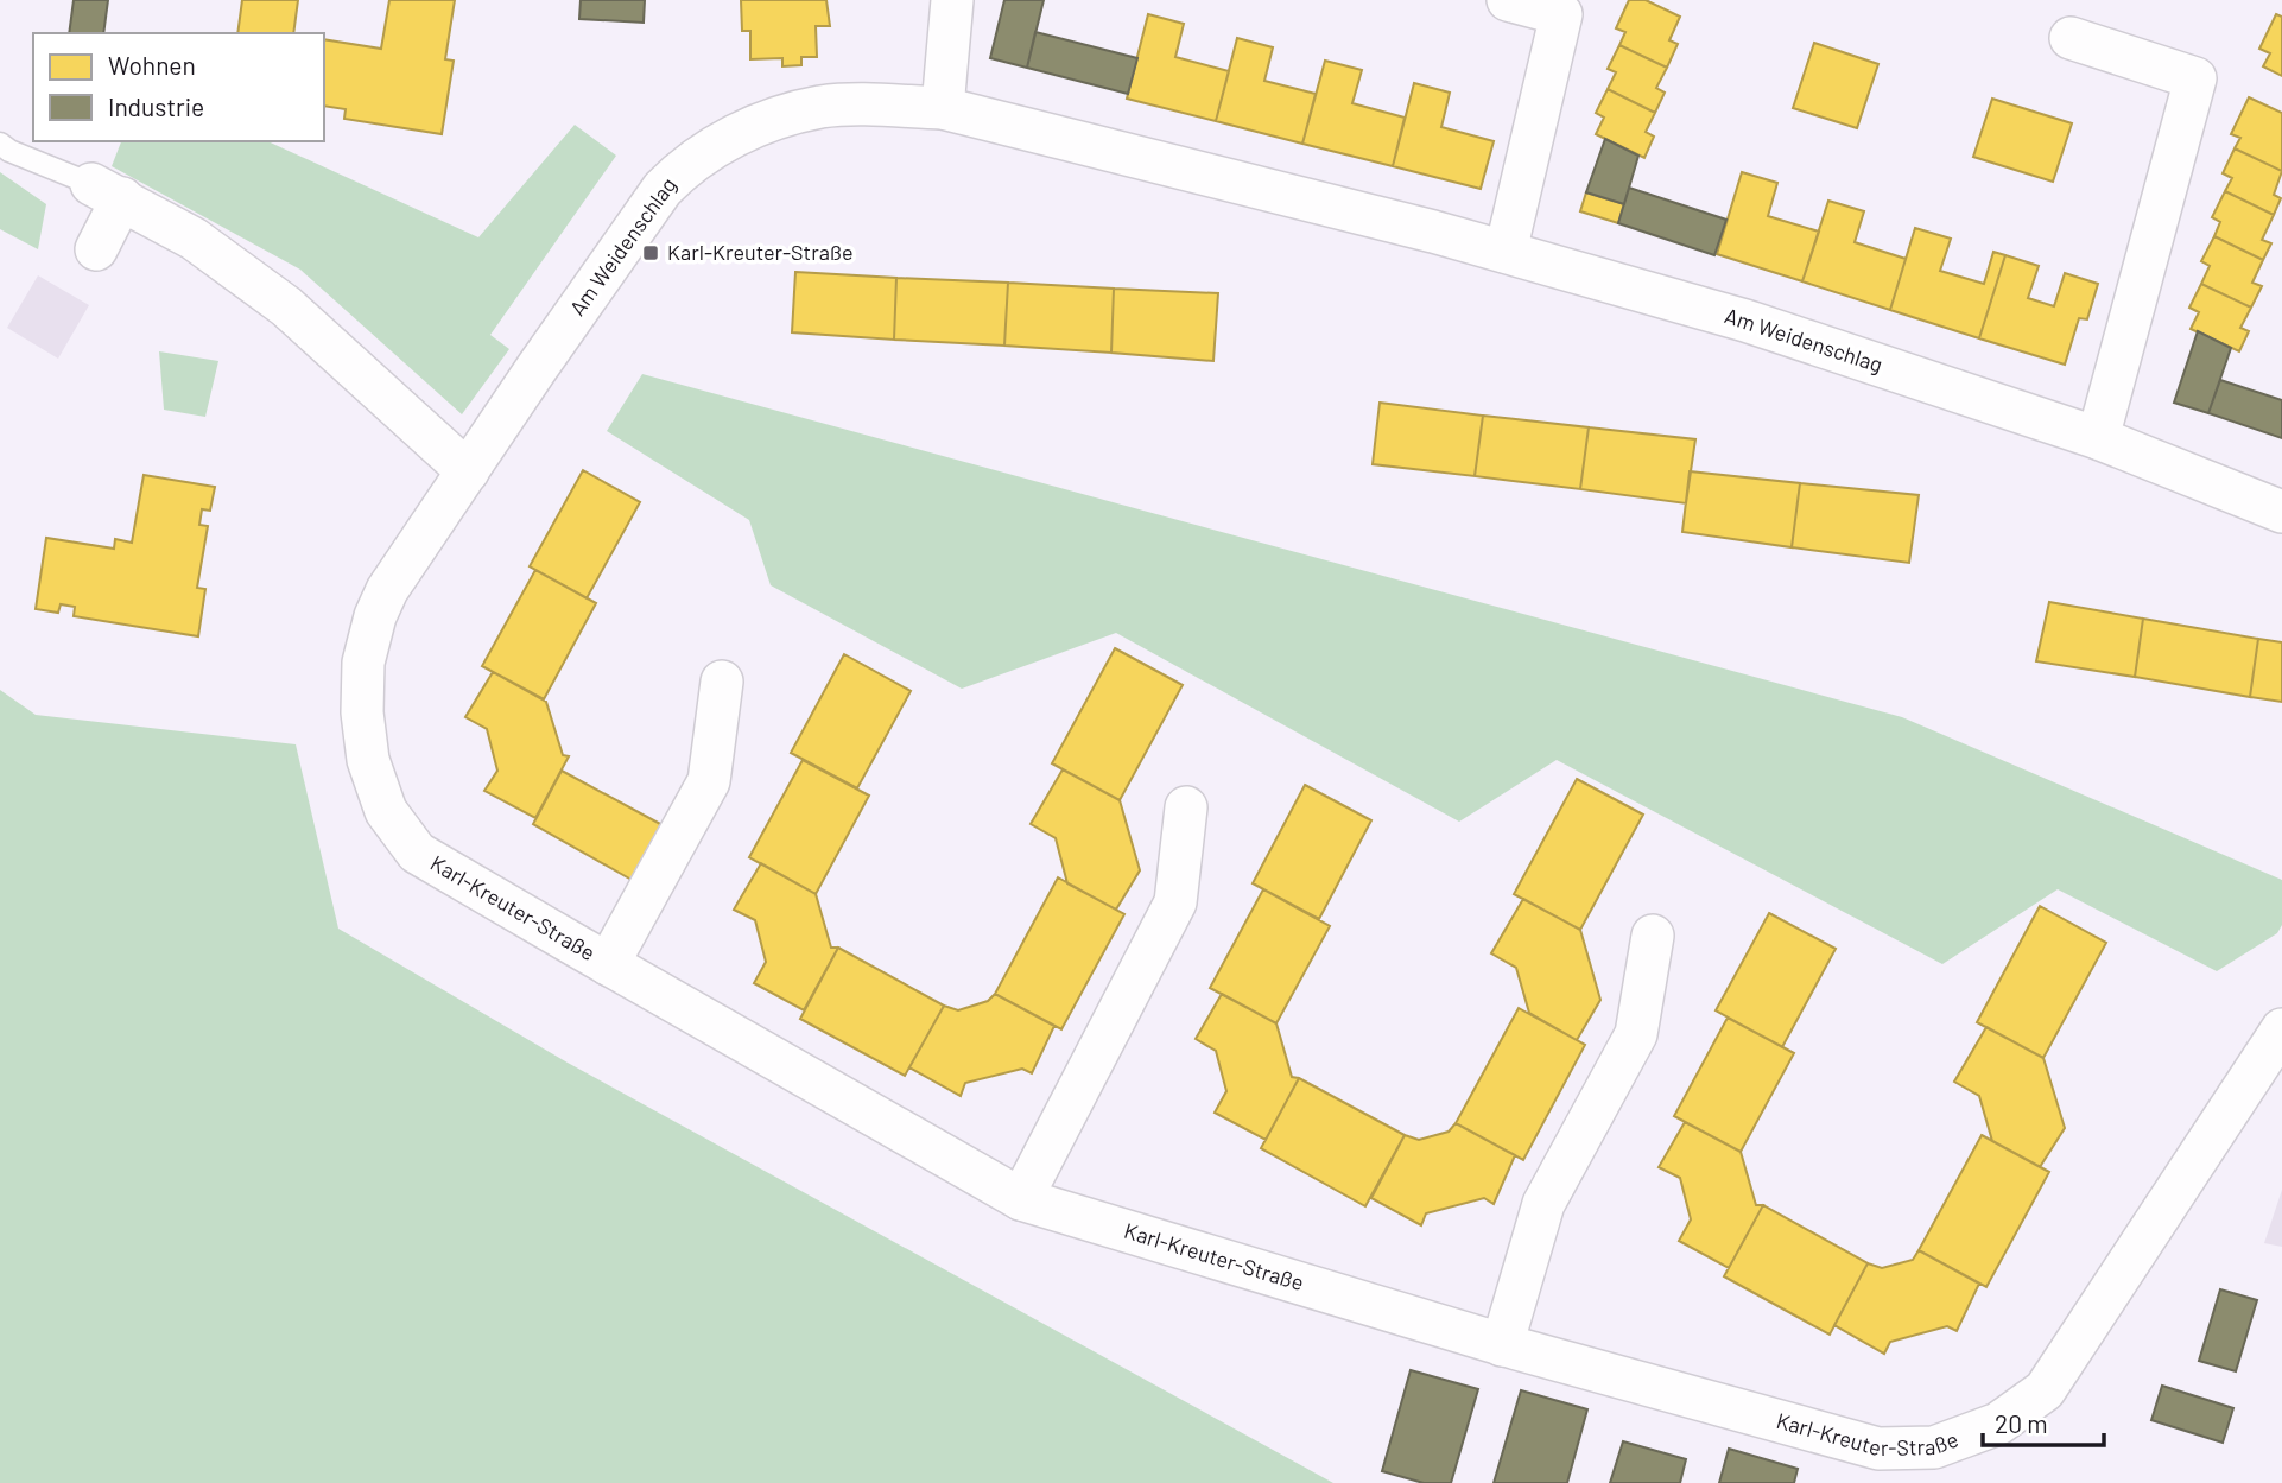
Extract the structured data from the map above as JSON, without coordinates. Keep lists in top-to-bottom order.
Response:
{
  "streets": {
    "street": ["Am Weidenschlag", "Karl-Kreuter-Straße"]
  },
  "crossings": [
    ["Am Weidenschlag", "Karl-Kreuter-Straße"]
  ],
  "places": {
    "transit": ["Karl-Kreuter-Straße"]
  },
  "legend": ["Wohnen", "Industrie"],
  "scale_bar": "20 m"
}
